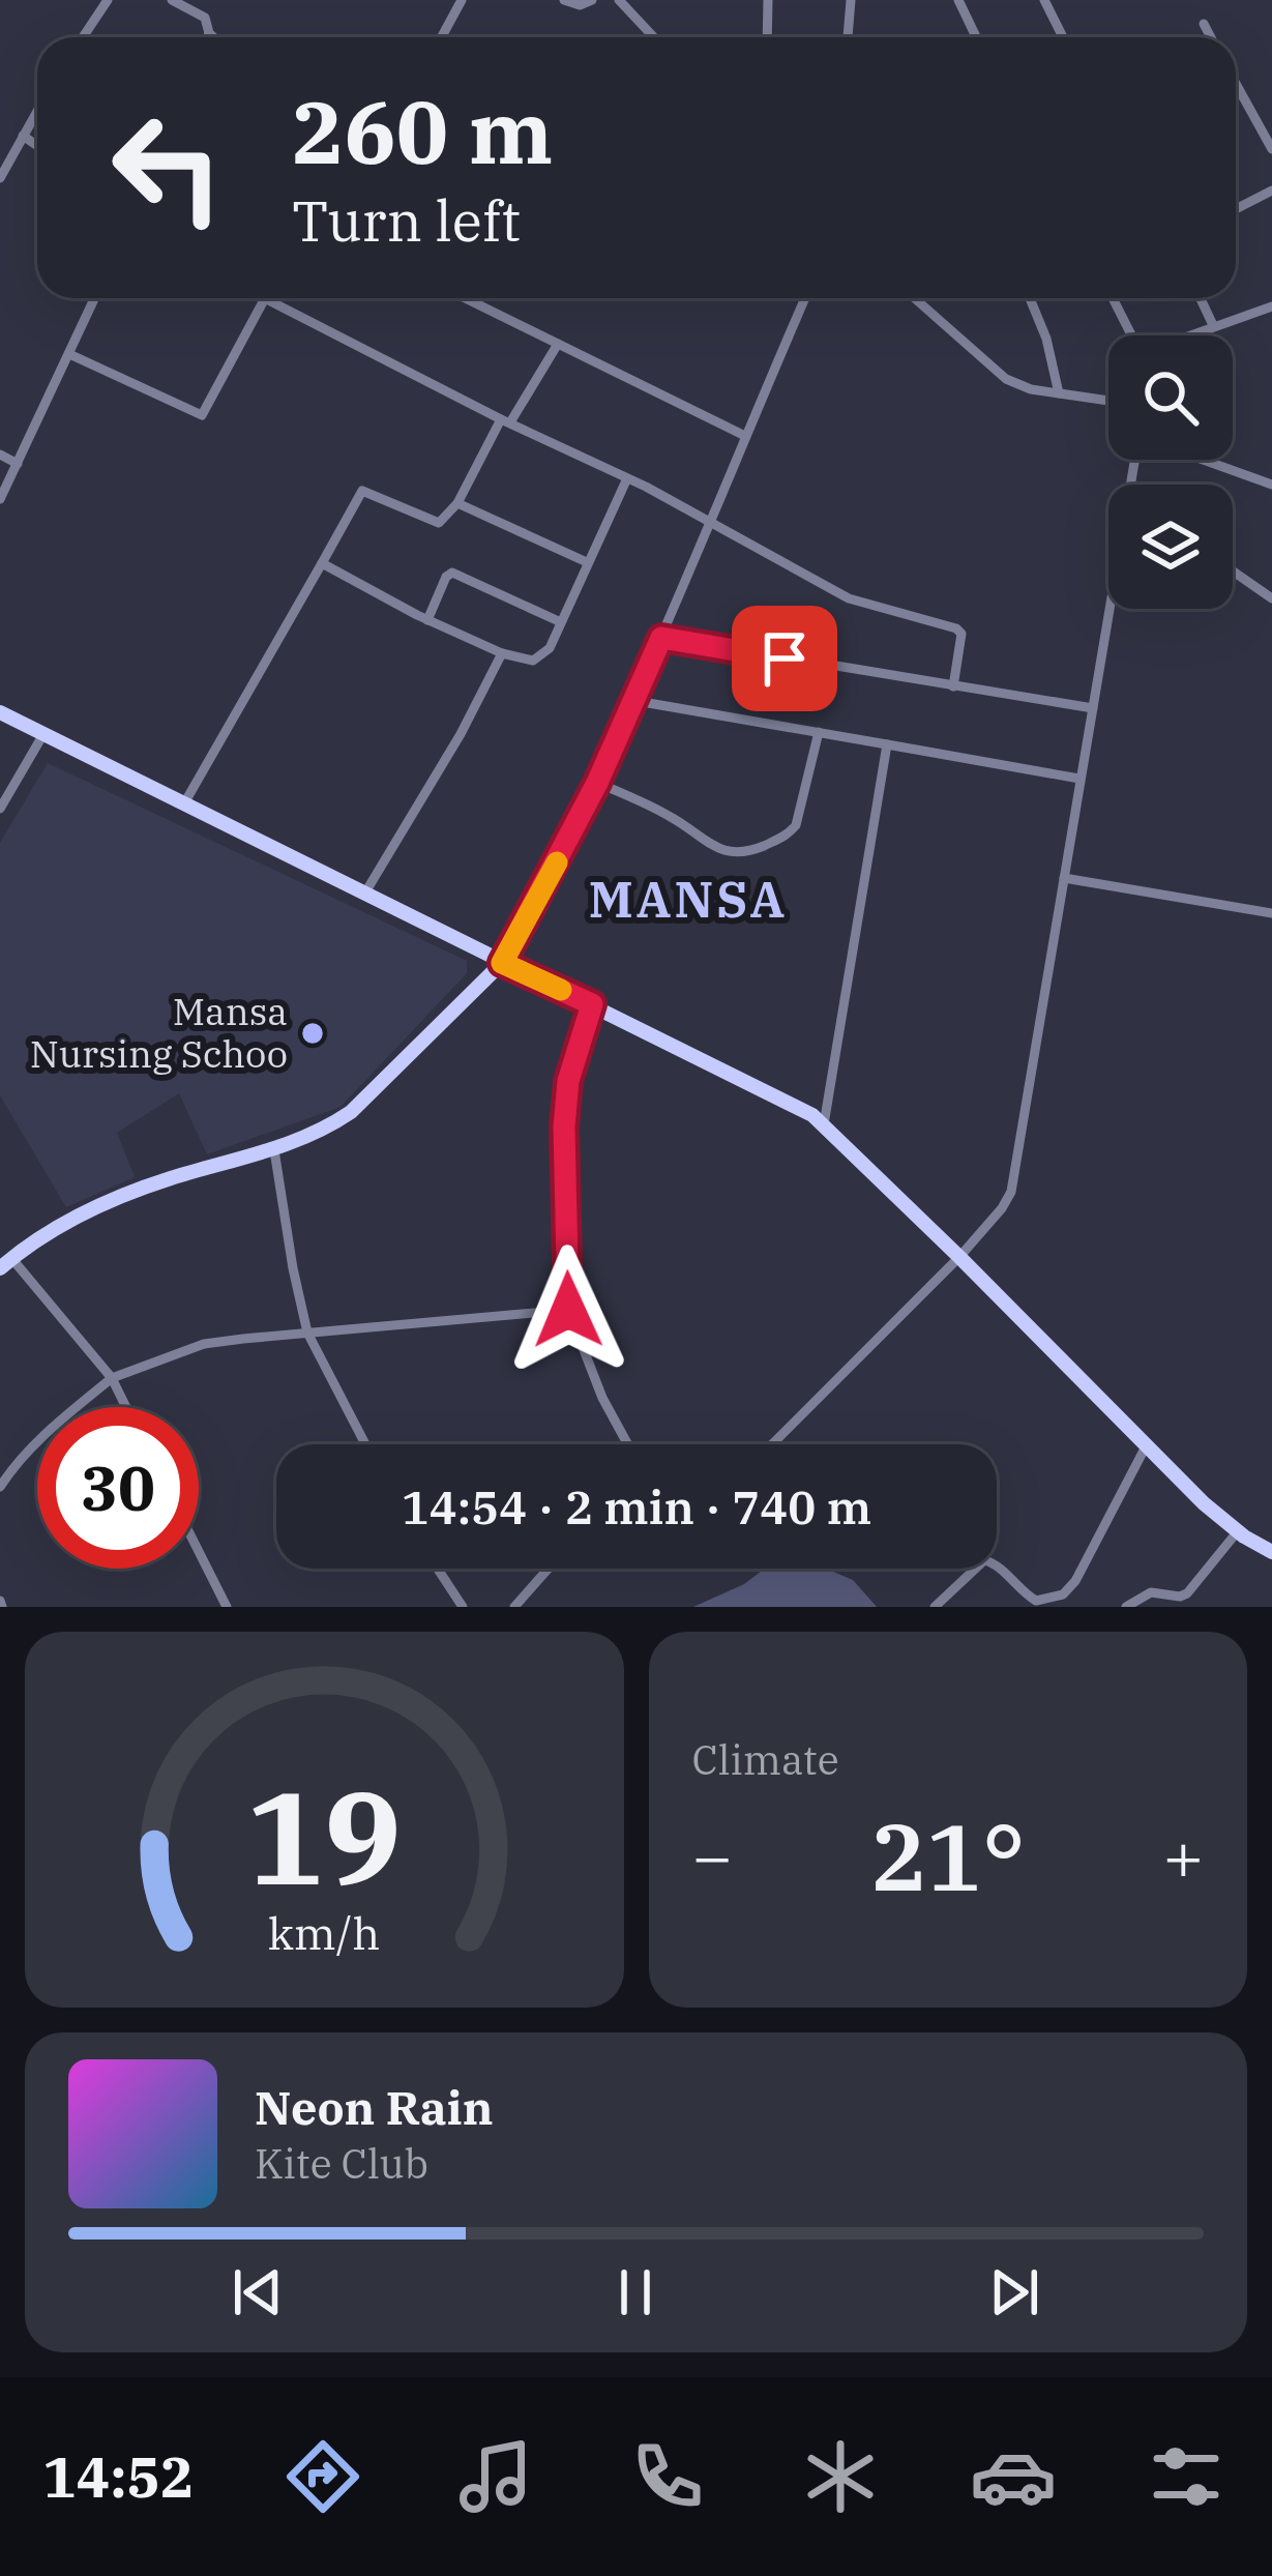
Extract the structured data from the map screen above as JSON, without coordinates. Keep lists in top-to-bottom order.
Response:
{
  "districts": ["MANSA"],
  "places": ["Mansa Nursing Schoo"],
  "page": {
    "turn": ["260 m", "Turn left"],
    "limit": "30",
    "trip": "14:54 · 2 min · 740 m",
    "tile": "Climate",
    "heat": ["−", "21°", "+"],
    "song": ["Neon Rain", "Kite Club"],
    "tabs": "14:52",
    "gauge": ["19", "km/h"]
  }
}
